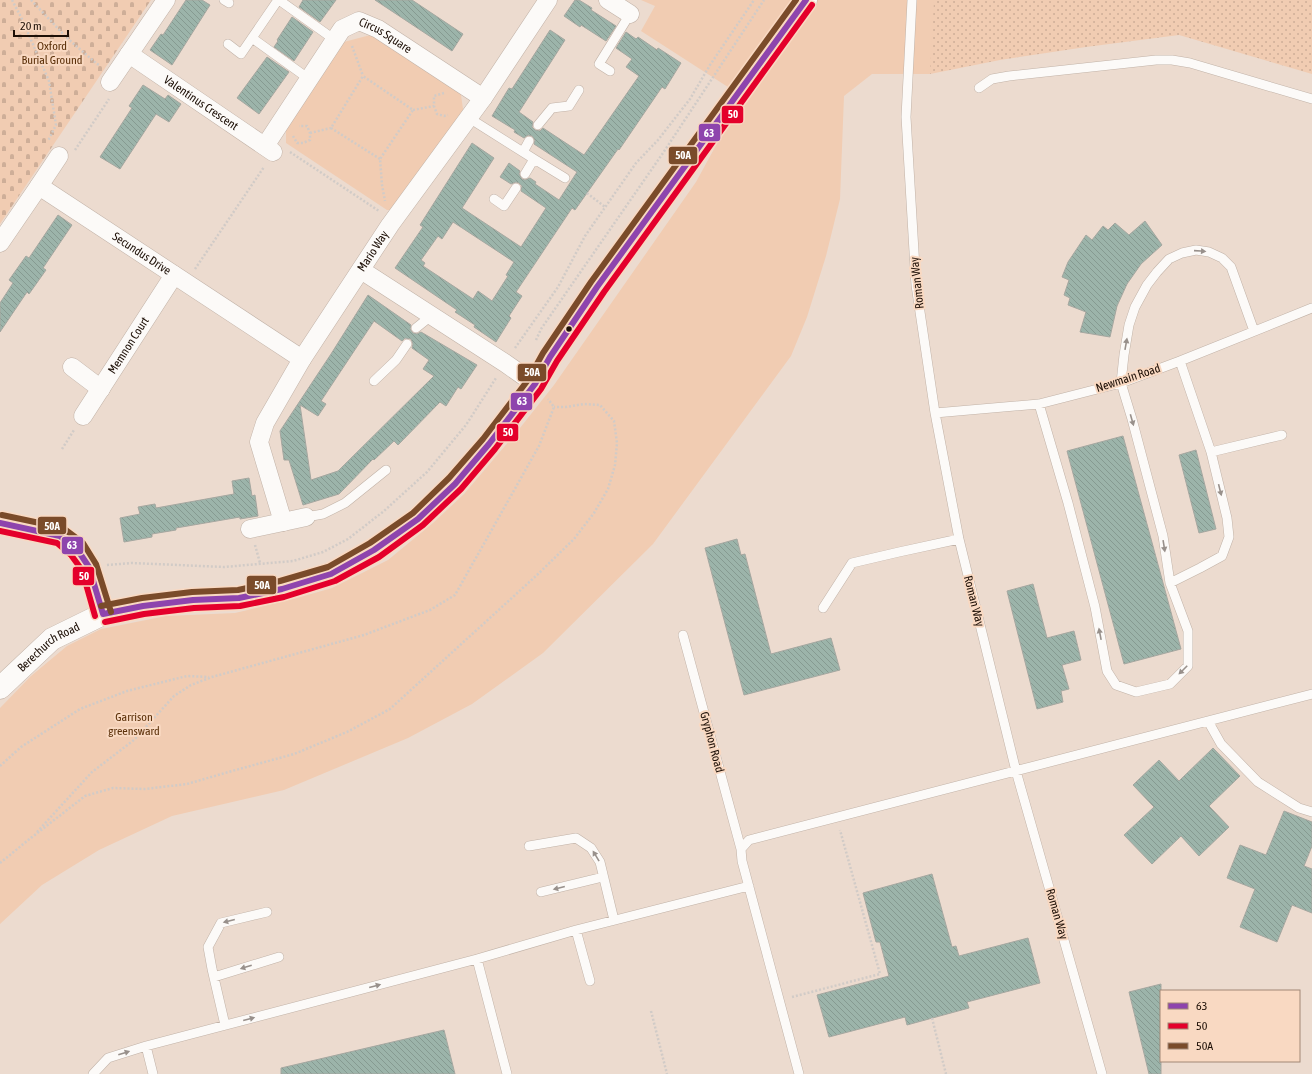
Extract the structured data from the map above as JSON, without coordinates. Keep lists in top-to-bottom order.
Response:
{
  "streets": {
    "street": [
      "Circus Square",
      "Valentinus Crescent",
      "Mario Way",
      "Secundus Drive",
      "Memnon Court",
      "Berechurch Road"
    ],
    "lane": ["Roman Way", "Newmain Road", "Gryphon Road"]
  },
  "crossings": [
    ["Circus Square", "Valentinus Crescent"],
    ["Circus Square", "Mario Way"],
    ["Mario Way", "Secundus Drive"],
    ["Secundus Drive", "Memnon Court"],
    ["Roman Way", "Newmain Road"]
  ],
  "parks": ["Oxford Burial Ground", "Garrison greensward"],
  "lines": ["transit line 63", "transit line 50A", "transit line 50"],
  "legend": ["63", "50", "50A"],
  "scale_bar": "20 m"
}
